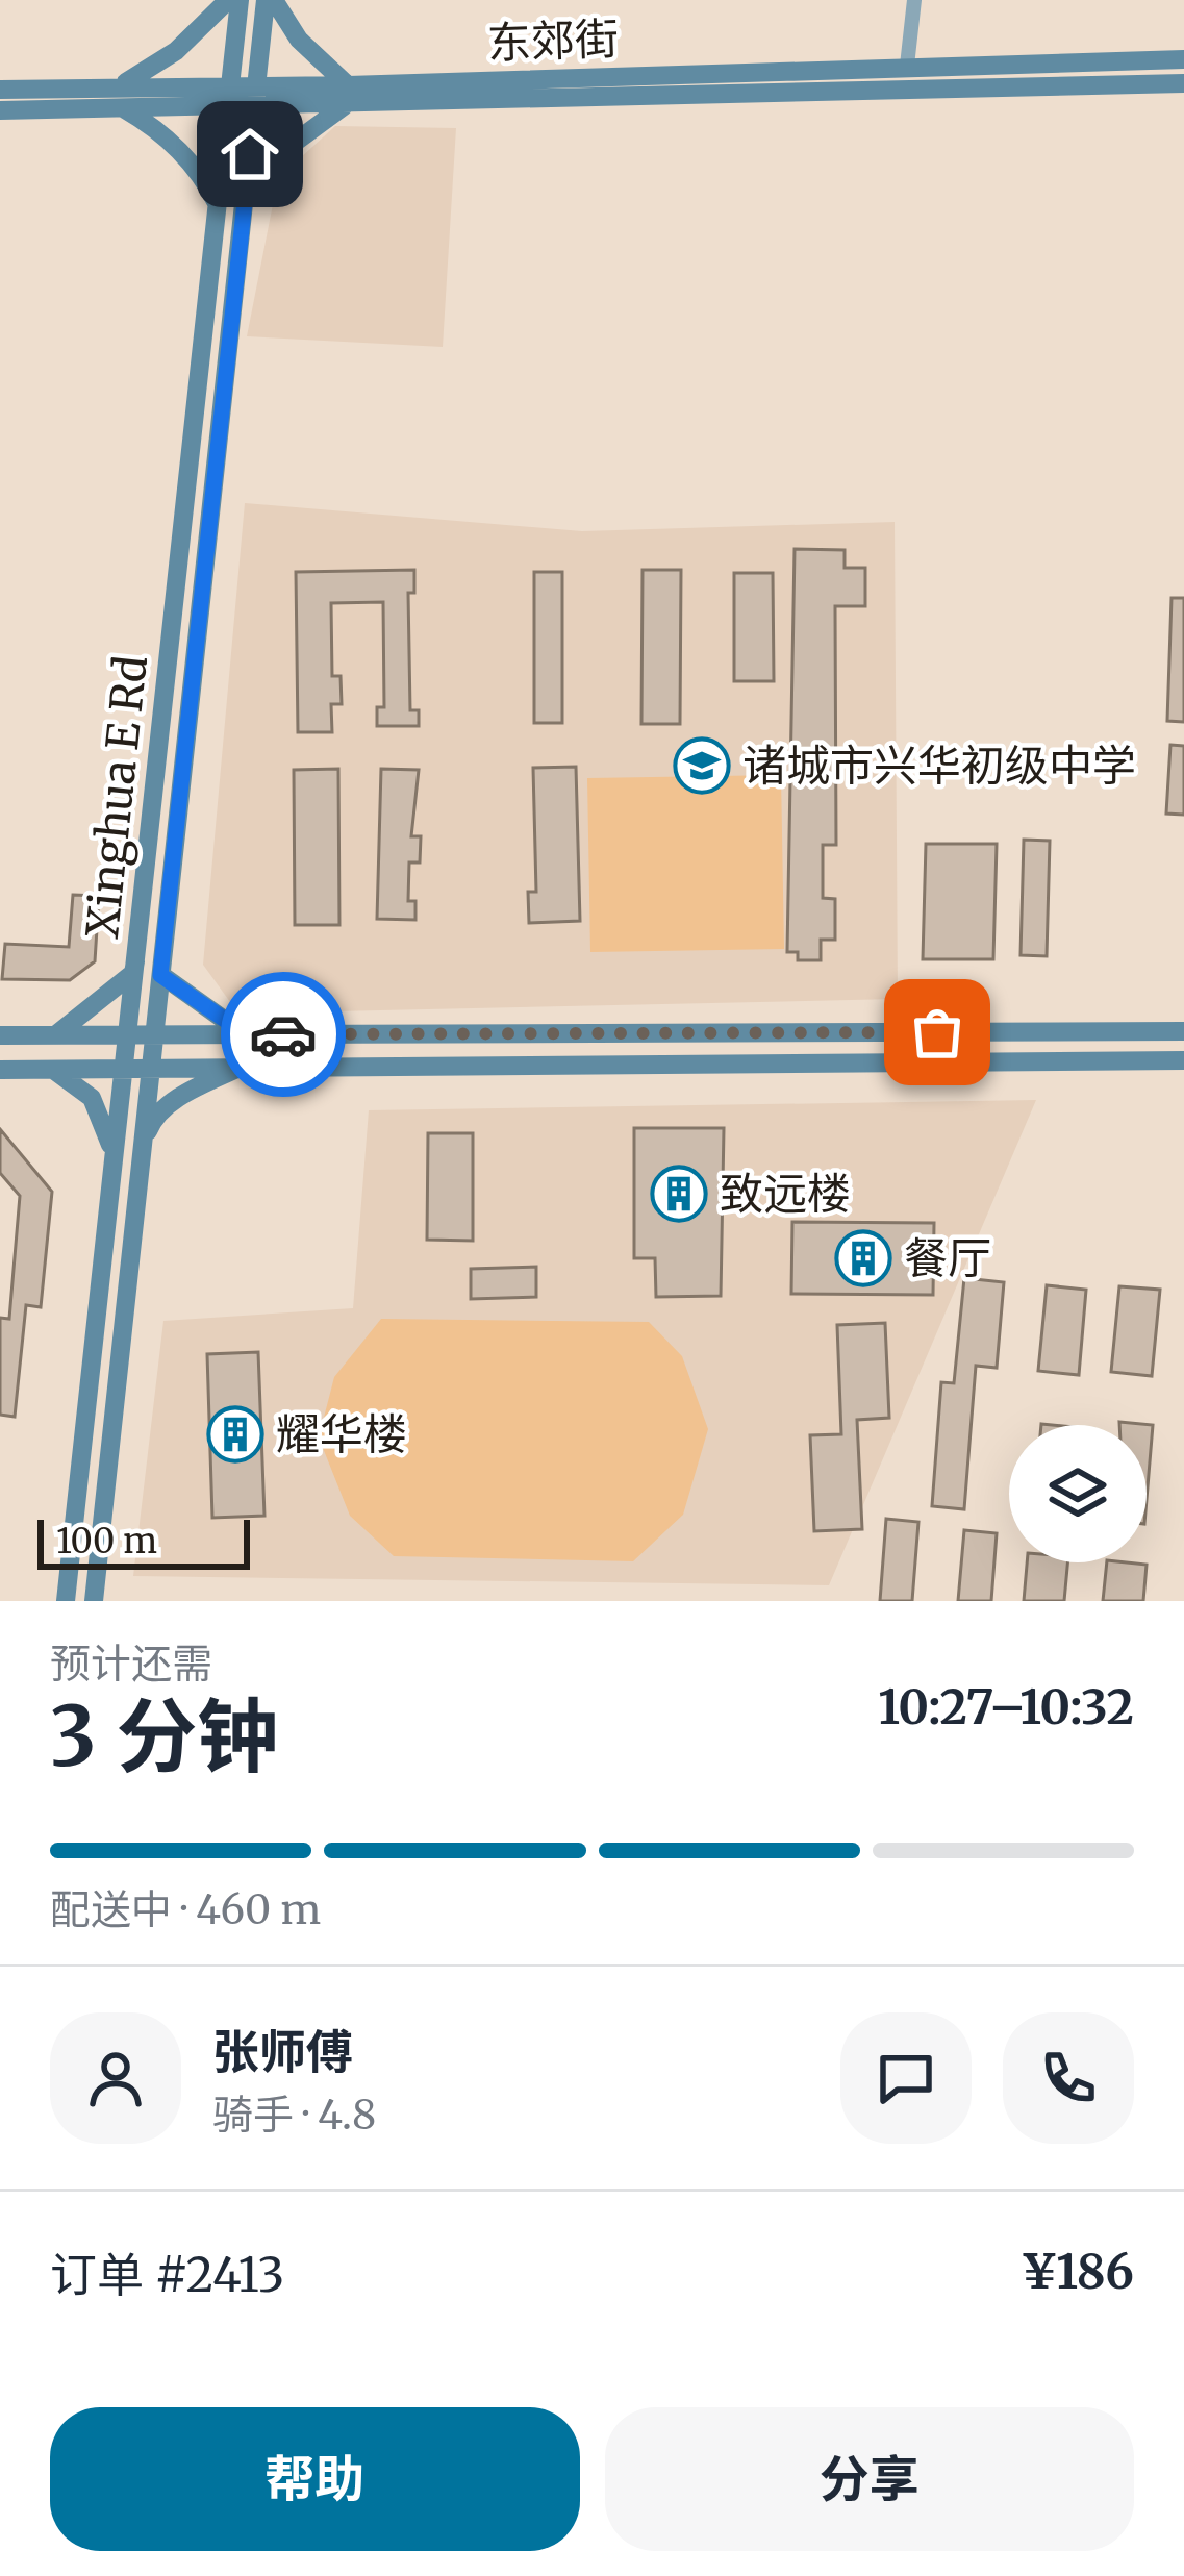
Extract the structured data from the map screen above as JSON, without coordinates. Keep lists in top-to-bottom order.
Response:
{
  "streets": {
    "main road": ["东郊街", "Xinghua E Rd"]
  },
  "crossings": [
    ["东郊街", "Xinghua E Rd"]
  ],
  "places": {
    "school or university": ["诸城市兴华初级中学"],
    "building": ["致远楼", "餐厅", "耀华楼"]
  },
  "scale_bar": "100 m",
  "page": {
    "scale": "100 m",
    "heading": ["3 分钟", "预计还需", "10:27–10:32"],
    "panel": [
      "张师傅",
      "骑手 · 4.8",
      "订单 #2413",
      "¥186"
    ],
    "bar": "配送中 · 460 m",
    "buttons": ["帮助", "分享"]
  }
}
